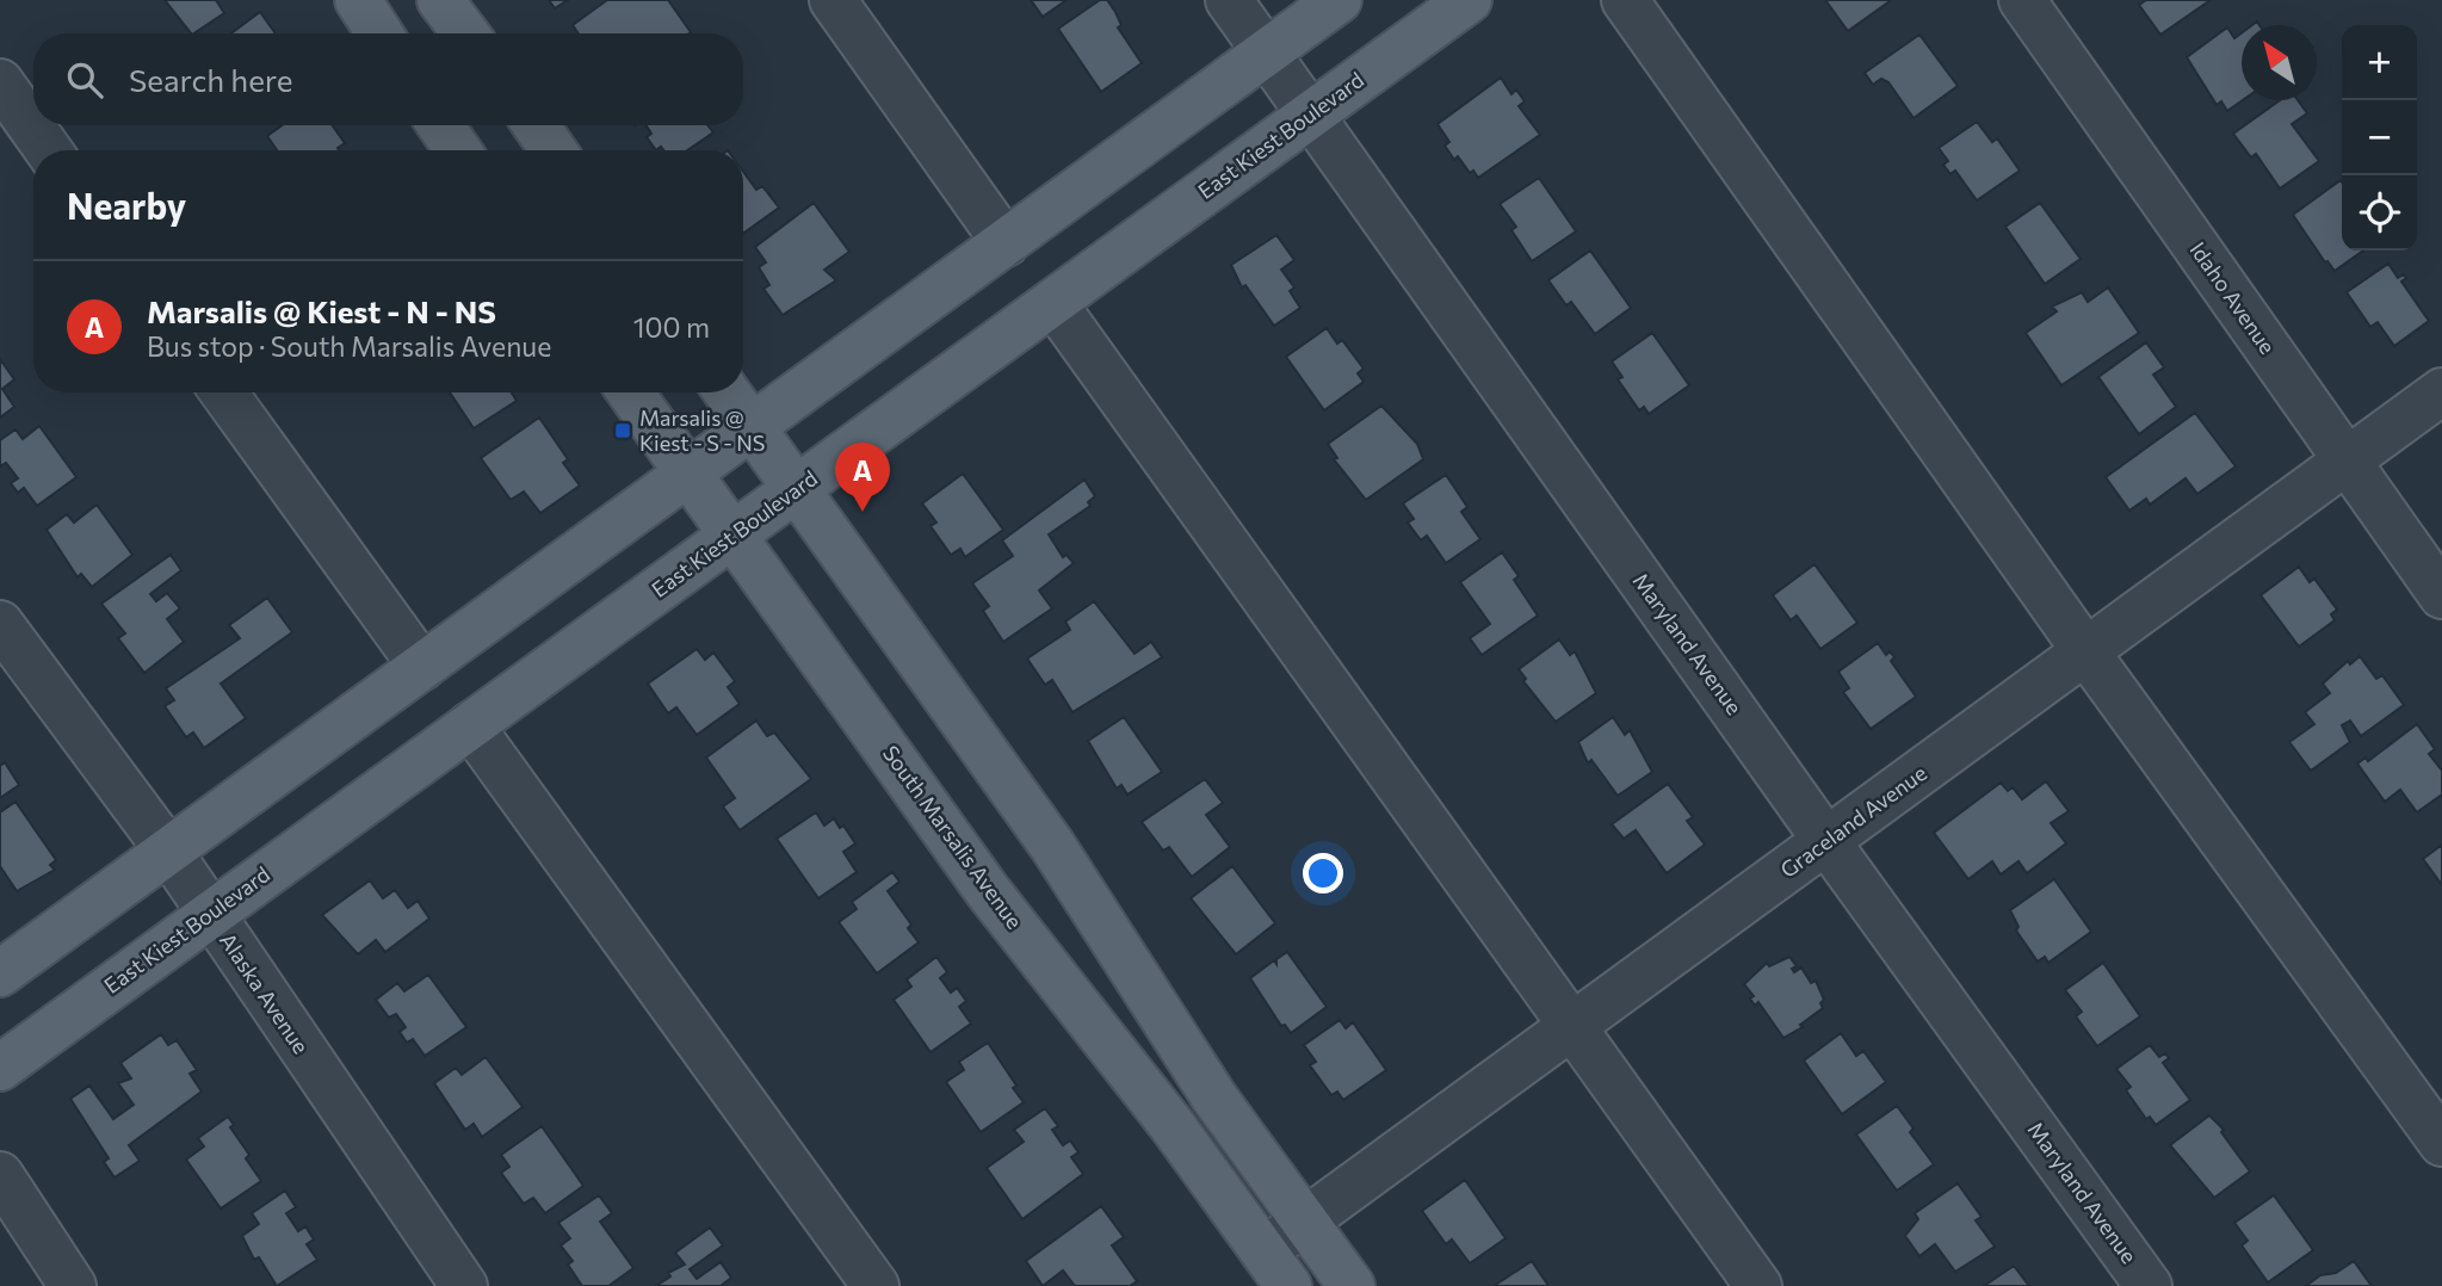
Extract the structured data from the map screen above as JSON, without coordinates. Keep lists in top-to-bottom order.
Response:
{
  "streets": {
    "main road": ["East Kiest Boulevard", "South Marsalis Avenue"],
    "street": [
      "Idaho Avenue",
      "Maryland Avenue",
      "Graceland Avenue",
      "Alaska Avenue"
    ]
  },
  "crossings": [
    ["East Kiest Boulevard", "Maryland Avenue"],
    ["East Kiest Boulevard", "South Marsalis Avenue"],
    ["East Kiest Boulevard", "Alaska Avenue"],
    ["Idaho Avenue", "Graceland Avenue"],
    ["Maryland Avenue", "Graceland Avenue"],
    ["Graceland Avenue", "South Marsalis Avenue"]
  ],
  "places": {
    "transit": ["Marsalis @ Kiest - S - NS"]
  },
  "north": "top left",
  "page": {
    "map_buttons": ["+", "−"],
    "search": "Search here",
    "heading": "Nearby",
    "list": [
      {
        "mark": "A",
        "name": "Marsalis @ Kiest - N - NS",
        "note": "Bus stop · South Marsalis Avenue",
        "value": "100 m"
      }
    ],
    "pins": "A"
  }
}
